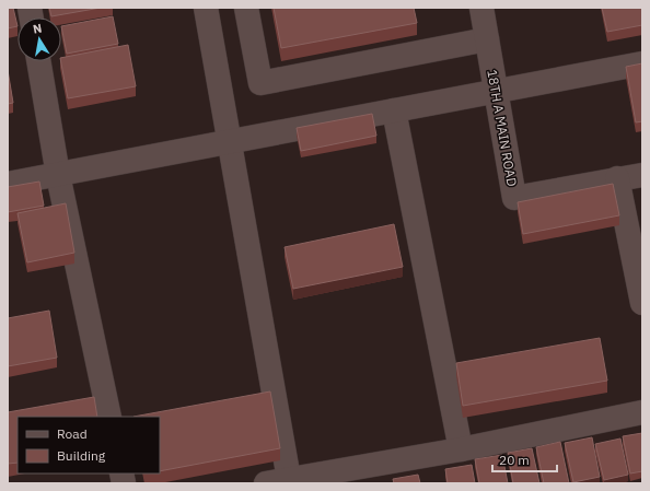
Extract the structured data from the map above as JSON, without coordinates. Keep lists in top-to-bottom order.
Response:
{
  "streets": {
    "street": ["18TH A MAIN ROAD"]
  },
  "legend": ["Road", "Building"],
  "scale_bar": "20 m",
  "north": "top"
}
